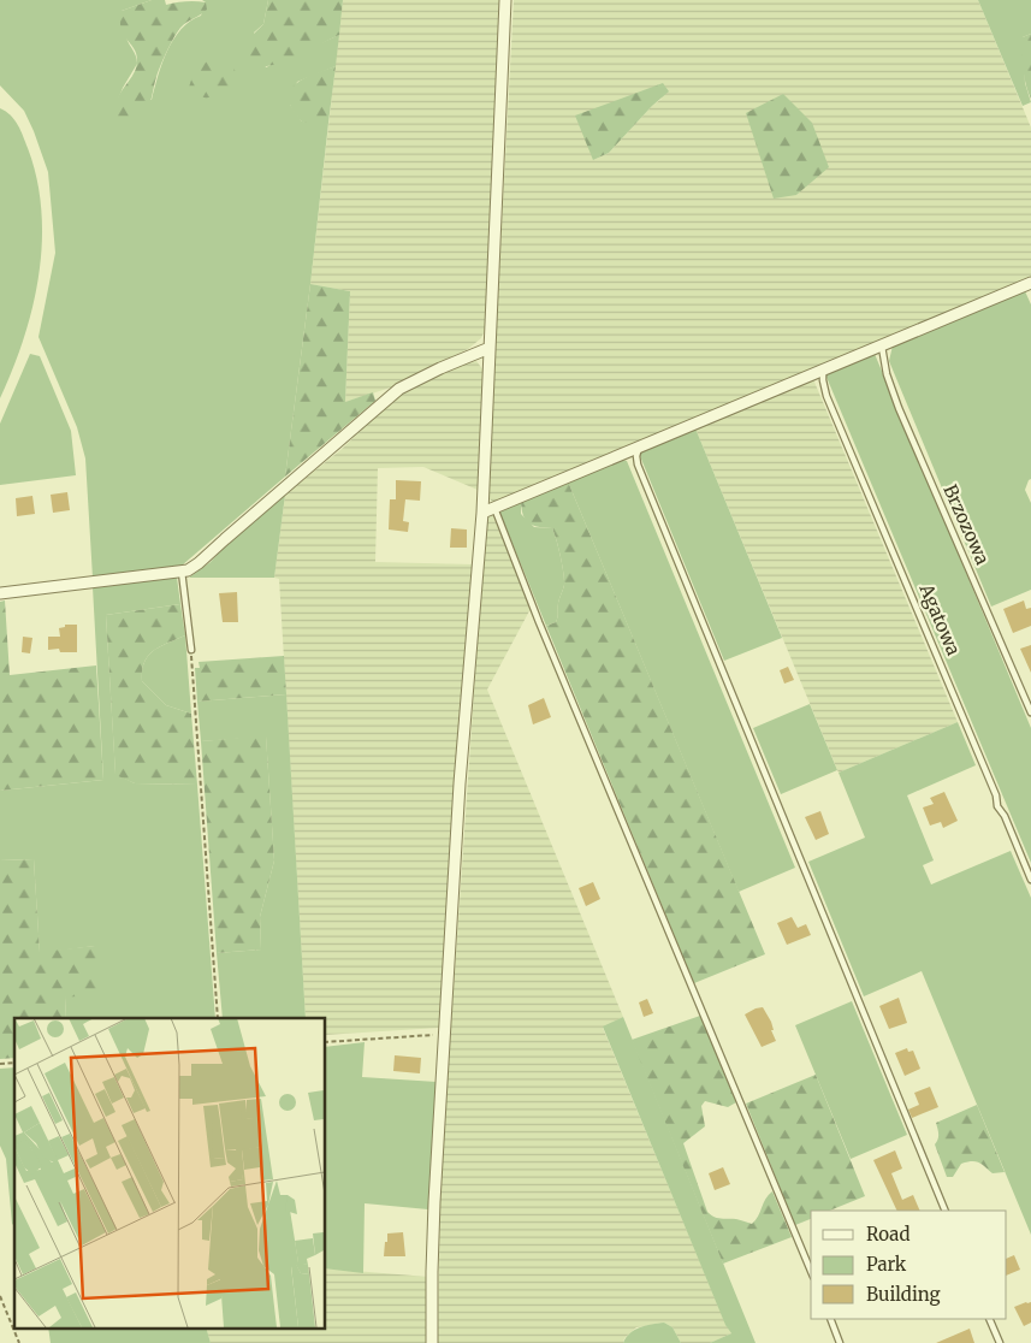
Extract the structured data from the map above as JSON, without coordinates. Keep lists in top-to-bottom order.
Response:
{
  "streets": {
    "lane": ["Brzozowa", "Agatowa"]
  },
  "legend": ["Road", "Park", "Building"]
}
